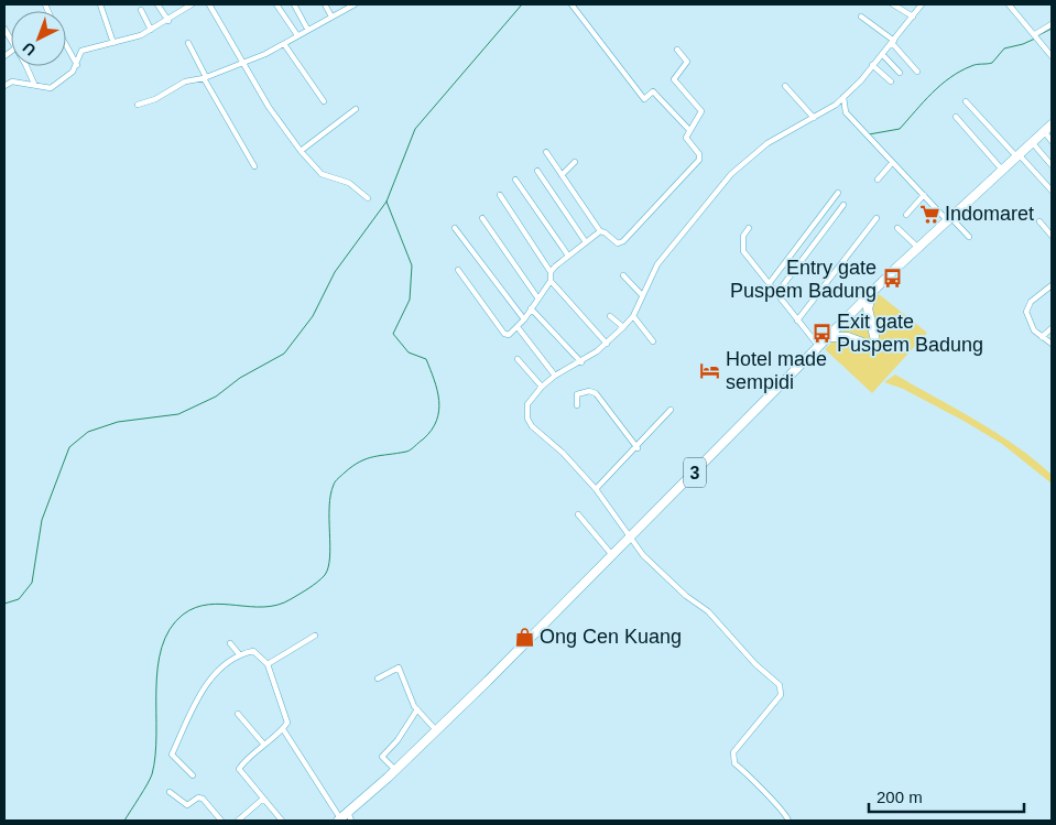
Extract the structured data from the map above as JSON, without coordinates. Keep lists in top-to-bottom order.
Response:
{
  "streets": {
    "highway": ["3"]
  },
  "places": {
    "supermarket": ["Indomaret"],
    "bus stop": ["Entry gate Puspem Badung", "Exit gate Puspem Badung"],
    "hotel": ["Hotel made sempidi"],
    "shop": ["Ong Cen Kuang"]
  },
  "scale_bar": "200 m",
  "north": "bottom left"
}
